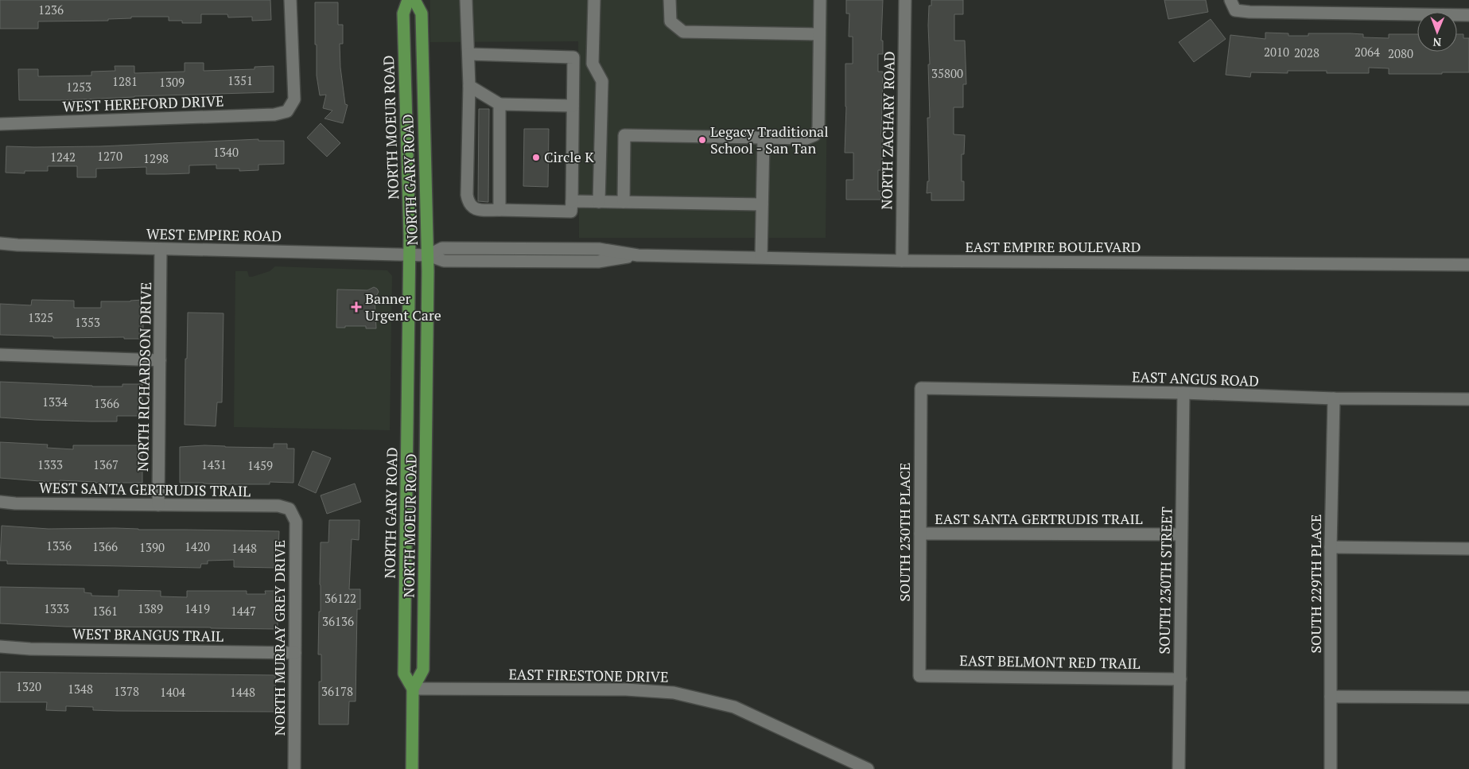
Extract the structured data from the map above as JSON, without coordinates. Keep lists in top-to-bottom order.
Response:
{
  "streets": {
    "main road": ["NORTH MOEUR ROAD", "NORTH GARY ROAD"],
    "street": [
      "WEST HEREFORD DRIVE",
      "NORTH ZACHARY ROAD",
      "WEST EMPIRE ROAD",
      "EAST EMPIRE BOULEVARD",
      "NORTH RICHARDSON DRIVE",
      "EAST ANGUS ROAD",
      "WEST SANTA GERTRUDIS TRAIL",
      "EAST SANTA GERTRUDIS TRAIL",
      "SOUTH 230TH PLACE",
      "SOUTH 230TH STREET",
      "SOUTH 229TH PLACE",
      "WEST BRANGUS TRAIL",
      "NORTH MURRAY GREY DRIVE",
      "EAST BELMONT RED TRAIL",
      "EAST FIRESTONE DRIVE"
    ]
  },
  "crossings": [
    ["NORTH MOEUR ROAD", "NORTH GARY ROAD"],
    ["NORTH MOEUR ROAD", "WEST EMPIRE ROAD"],
    ["NORTH MOEUR ROAD", "EAST FIRESTONE DRIVE"],
    ["NORTH ZACHARY ROAD", "EAST EMPIRE BOULEVARD"],
    ["NORTH GARY ROAD", "WEST EMPIRE ROAD"],
    ["NORTH GARY ROAD", "EAST EMPIRE BOULEVARD"],
    ["NORTH GARY ROAD", "EAST FIRESTONE DRIVE"],
    ["WEST EMPIRE ROAD", "EAST EMPIRE BOULEVARD"],
    ["WEST EMPIRE ROAD", "NORTH RICHARDSON DRIVE"],
    ["NORTH RICHARDSON DRIVE", "WEST SANTA GERTRUDIS TRAIL"],
    ["EAST ANGUS ROAD", "SOUTH 230TH PLACE"],
    ["EAST ANGUS ROAD", "SOUTH 230TH STREET"],
    ["EAST ANGUS ROAD", "SOUTH 229TH PLACE"],
    ["WEST SANTA GERTRUDIS TRAIL", "NORTH MURRAY GREY DRIVE"],
    ["EAST SANTA GERTRUDIS TRAIL", "SOUTH 230TH PLACE"],
    ["EAST SANTA GERTRUDIS TRAIL", "SOUTH 230TH STREET"],
    ["SOUTH 230TH PLACE", "EAST BELMONT RED TRAIL"],
    ["SOUTH 230TH STREET", "EAST BELMONT RED TRAIL"],
    ["WEST BRANGUS TRAIL", "NORTH MURRAY GREY DRIVE"]
  ],
  "places": {
    "other": ["Legacy Traditional School - San Tan", "Circle K"],
    "health": ["Banner Urgent Care"]
  },
  "house_numbers": [
    "1236",
    "2010",
    "2064",
    "2028",
    "2080",
    "35800",
    "1351",
    "1281",
    "1309",
    "1253",
    "1340",
    "1270",
    "1242",
    "1298",
    "1325",
    "1353",
    "1334",
    "1366",
    "1333",
    "1367",
    "1431",
    "1459",
    "1336",
    "1366",
    "1420",
    "1390",
    "1448",
    "36122",
    "1333",
    "1389",
    "1419",
    "1361",
    "1447",
    "36136",
    "1320",
    "1348",
    "1378",
    "36178",
    "1404",
    "1448"
  ],
  "north": "bottom"
}
